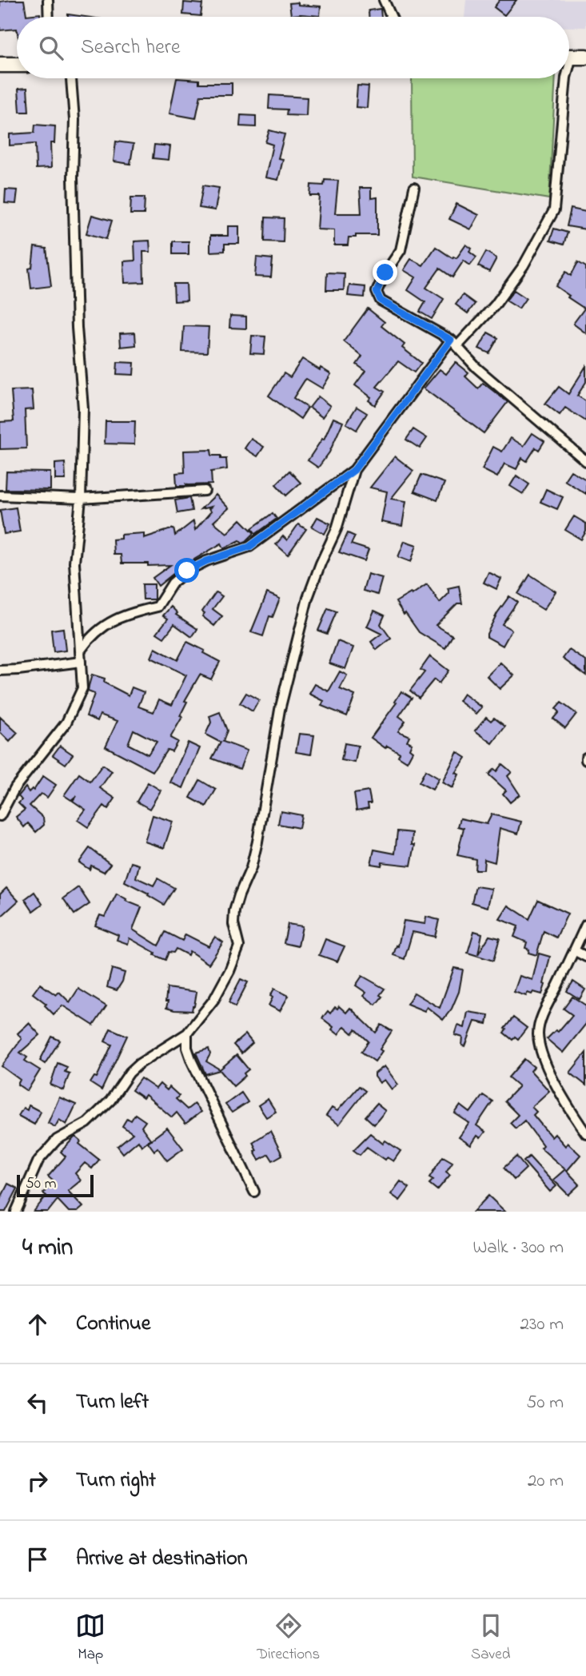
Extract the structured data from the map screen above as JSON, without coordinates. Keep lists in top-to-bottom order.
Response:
{
  "scale_bar": "50 m",
  "page": {
    "search": "Search here",
    "scale": "50 m",
    "heading": ["4 min", "Walk · 300 m"],
    "list": [
      ["Continue", "230 m"],
      ["Turn left", "50 m"],
      ["Turn right", "20 m"],
      "Arrive at destination"
    ],
    "nav": ["Map", "Directions", "Saved"]
  }
}
